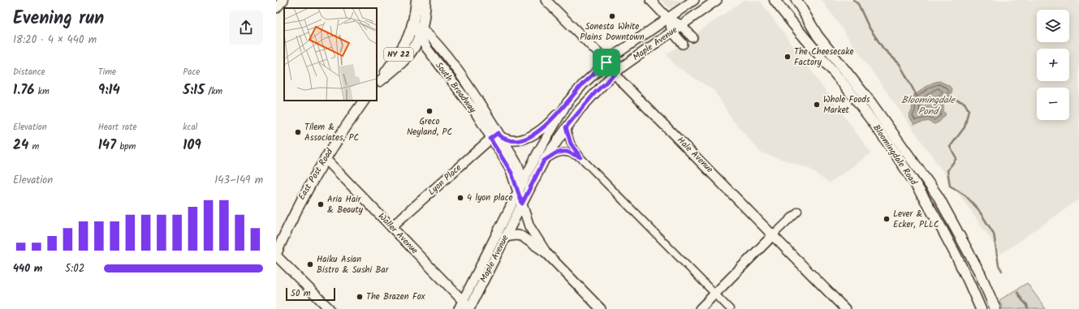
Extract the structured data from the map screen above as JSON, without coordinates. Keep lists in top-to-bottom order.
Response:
{
  "streets": {
    "main road": [
      "Maple Avenue",
      "NY 22",
      "South Broadway",
      "Hale Avenue",
      "Bloomingdale Road",
      "East Post Road",
      "Lyon Place",
      "Waller Avenue"
    ]
  },
  "crossings": [
    ["Maple Avenue", "South Broadway"],
    ["Maple Avenue", "Hale Avenue"],
    ["Maple Avenue", "Waller Avenue"],
    ["NY 22", "South Broadway"],
    ["South Broadway", "Lyon Place"],
    ["East Post Road", "Waller Avenue"],
    ["Lyon Place", "Waller Avenue"]
  ],
  "water": ["Bloomingdale Pond"],
  "places": [
    "Sonesta White Plains Downtown",
    "The Cheesecake Factory",
    "Whole Foods Market",
    "Greco Neyland, PC",
    "Tilem & Associates, PC",
    "4 lyon place",
    "Aria Hair & Beauty",
    "Lever & Ecker, PLLC",
    "Haiku Asian Bistro & Sushi Bar",
    "The Brazen Fox"
  ],
  "scale_bar": "50 m",
  "page": {
    "heading": ["Evening run", "18:20 · 4 × 440 m"],
    "map_buttons": ["+", "−"],
    "stats": [
      ["Distance", "1.76 km"],
      ["Time", "9:14"],
      ["Pace", "5:15 /km"],
      ["Elevation", "24 m"],
      ["Heart rate", "147 bpm"],
      ["kcal", "109"]
    ],
    "chart": ["Elevation", "143–149 m"],
    "list": [
      {
        "name": "440 m",
        "note": "5:02"
      }
    ],
    "scale": "50 m"
  }
}
